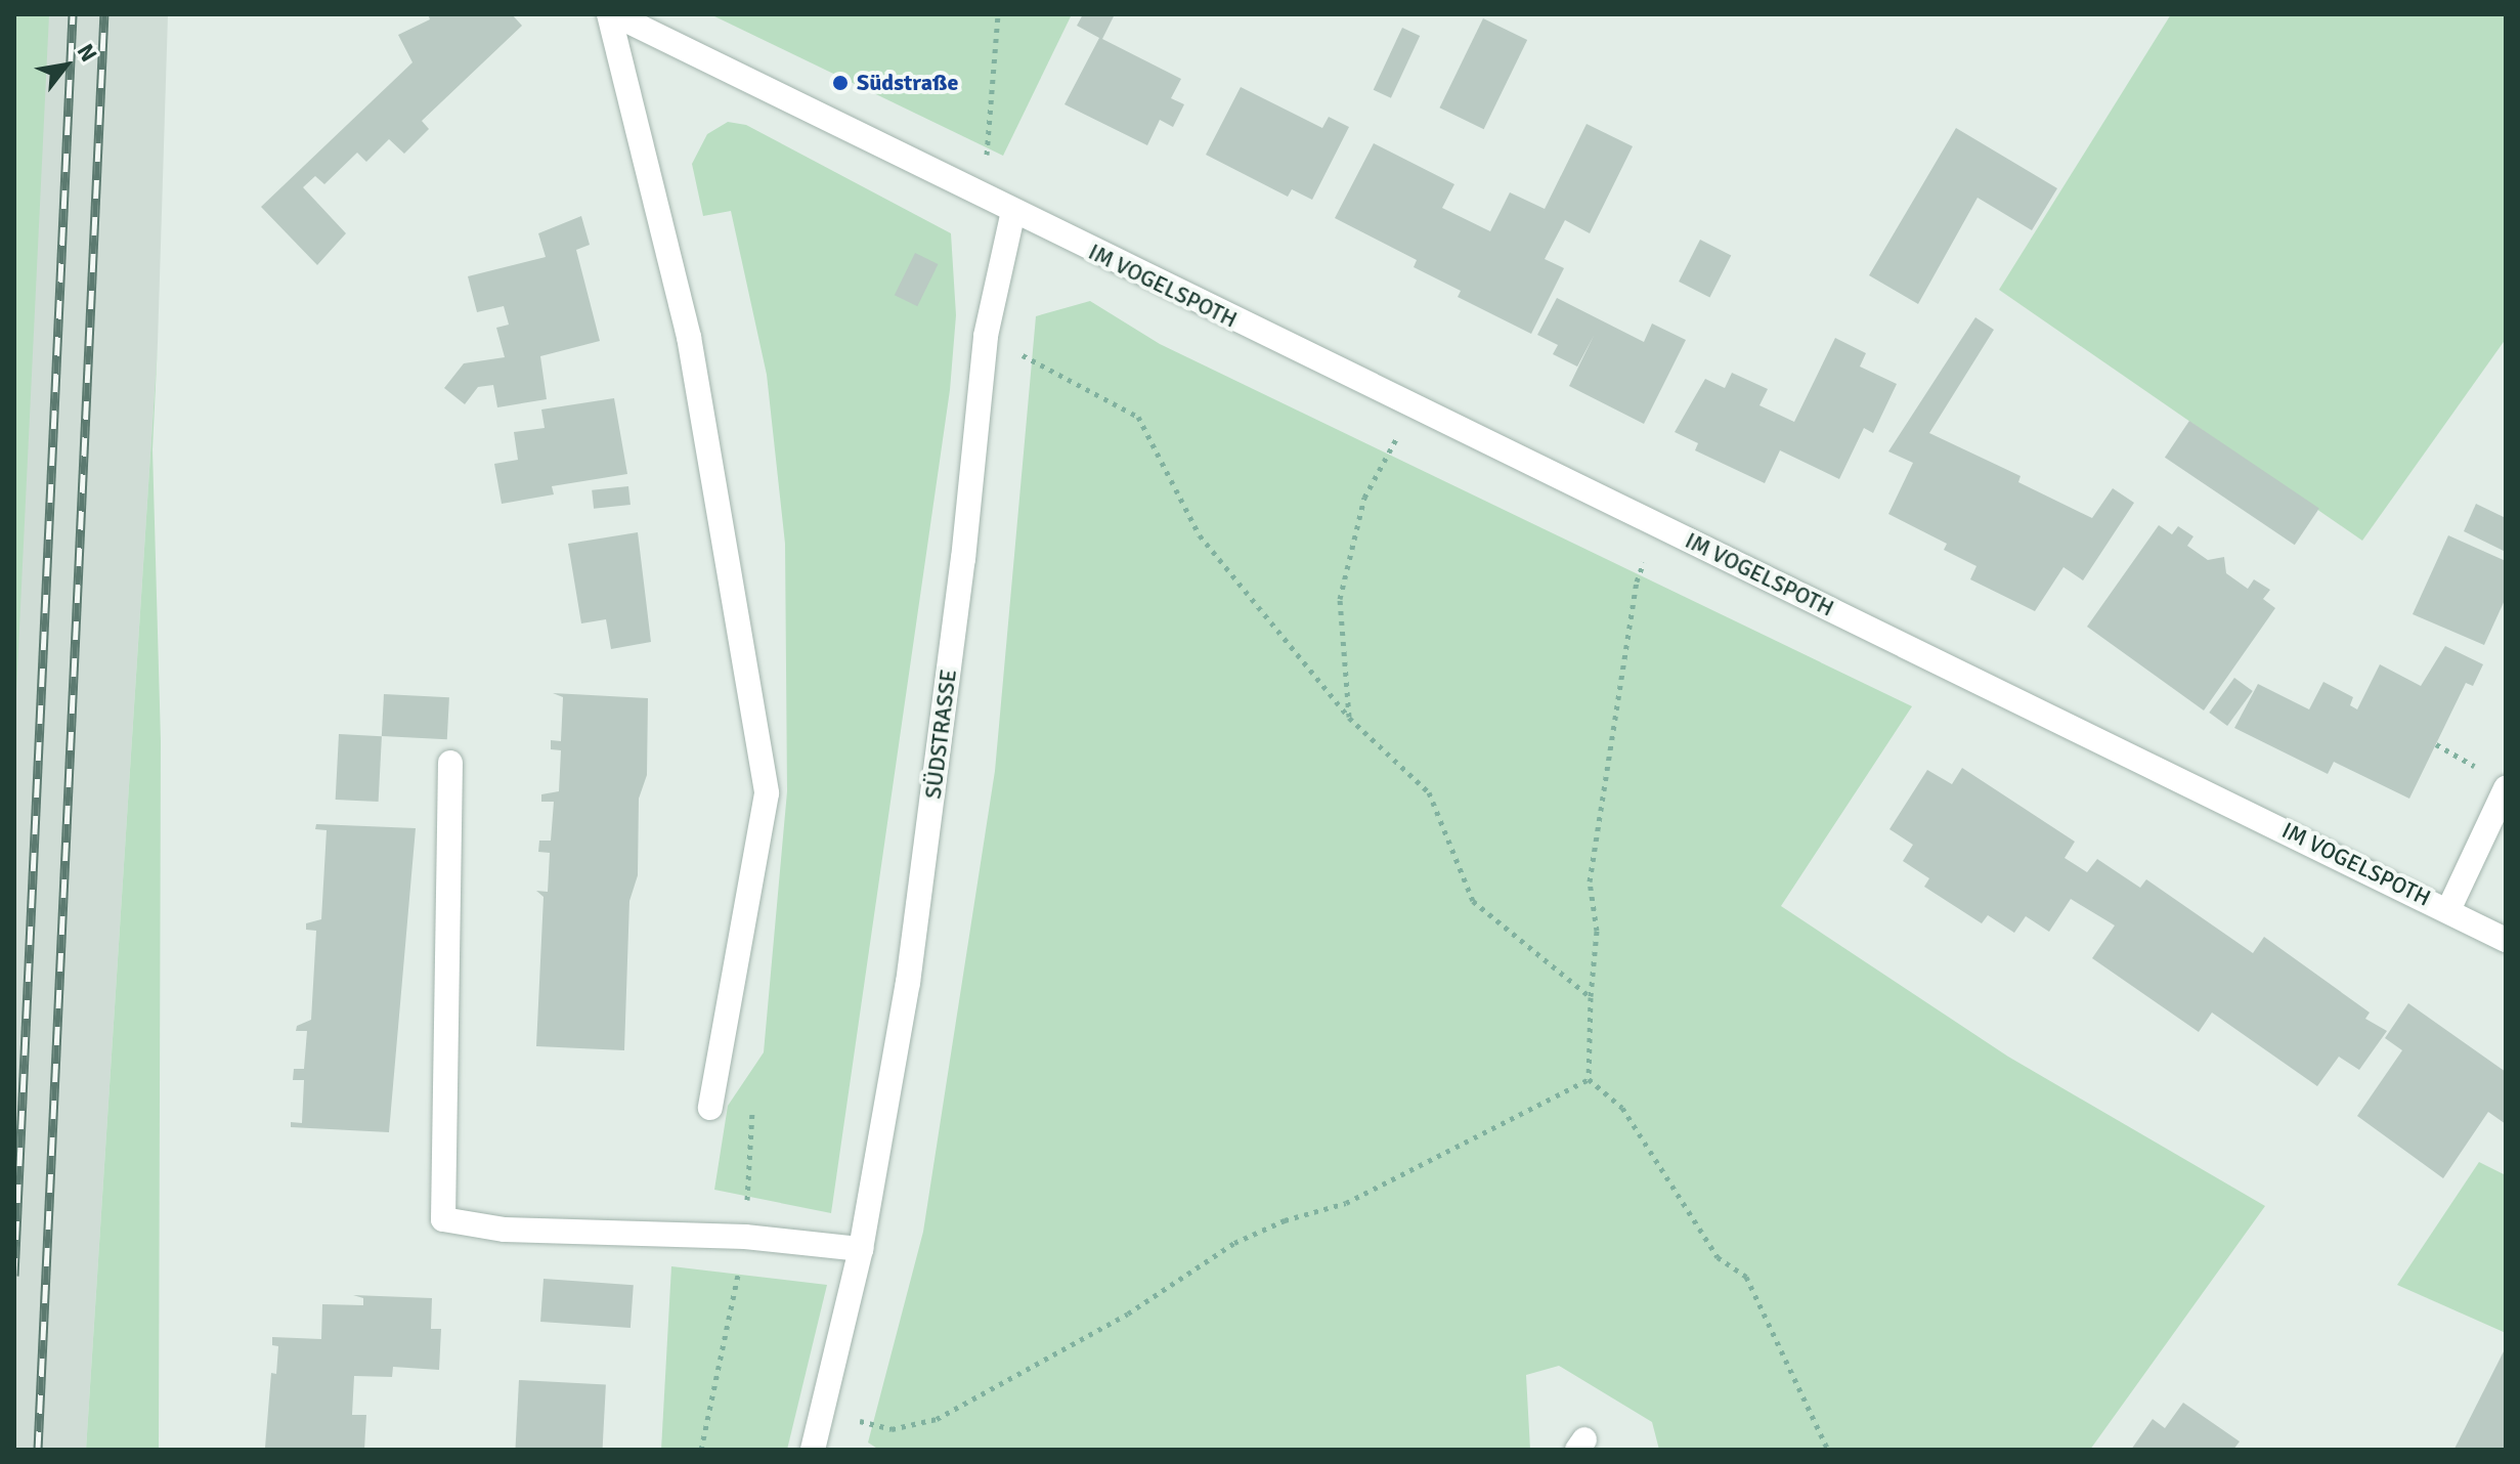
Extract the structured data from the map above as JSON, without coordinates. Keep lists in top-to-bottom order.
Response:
{
  "streets": {
    "street": ["IM VOGELSPOTH", "SÜDSTRASSE"]
  },
  "crossings": [
    ["IM VOGELSPOTH", "SÜDSTRASSE"]
  ],
  "places": ["Südstraße"],
  "north": "top right"
}
